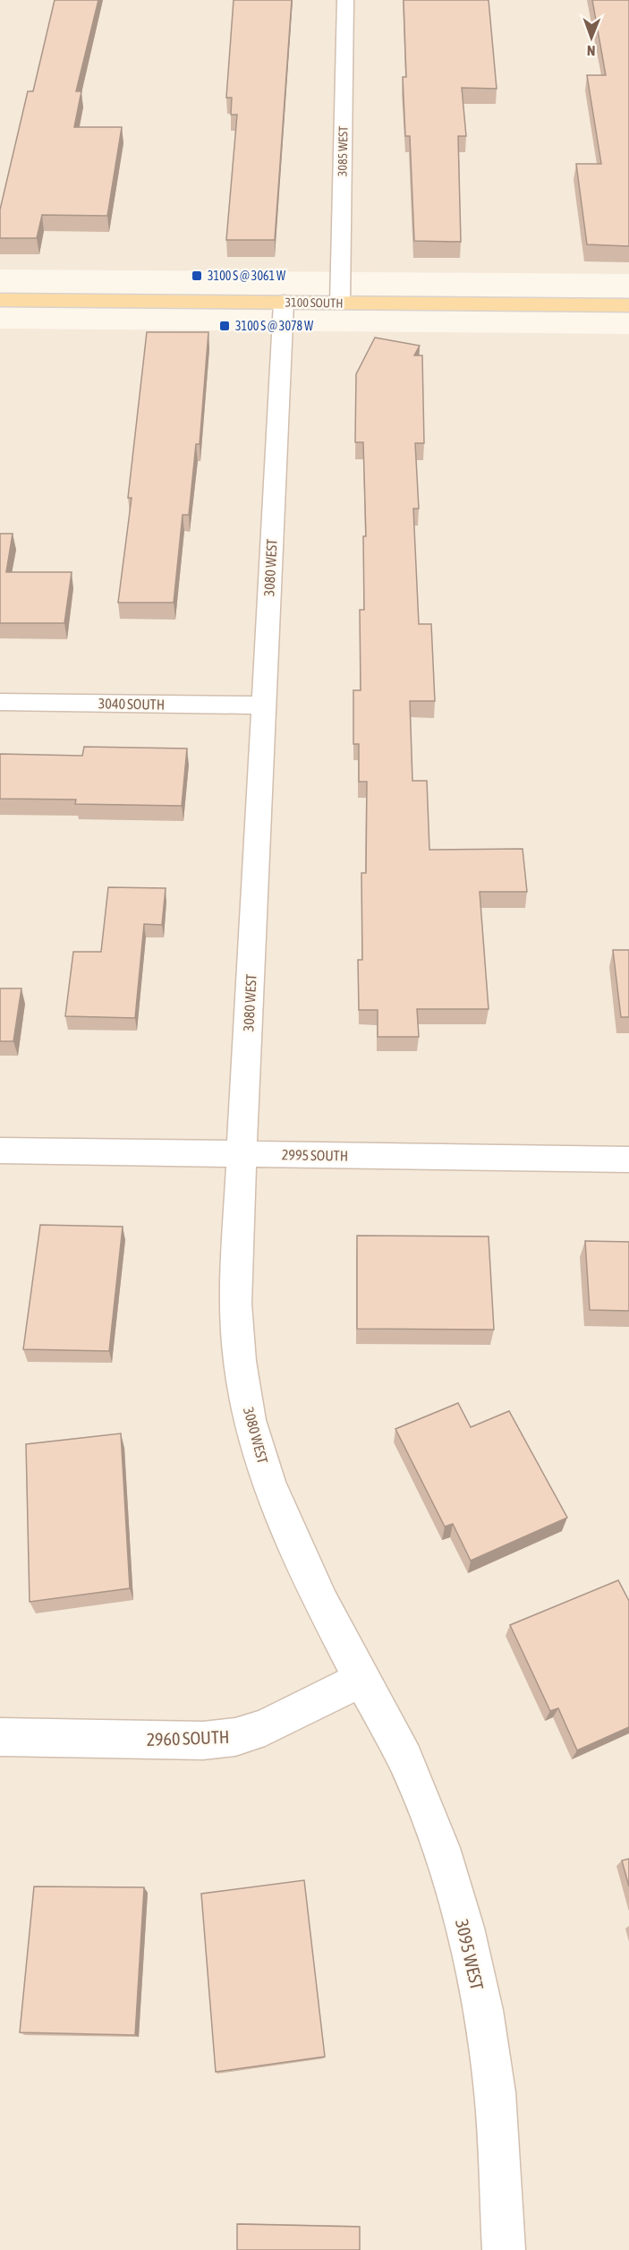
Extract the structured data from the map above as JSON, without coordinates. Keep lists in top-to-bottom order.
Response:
{
  "streets": {
    "main road": ["3100 SOUTH"],
    "street": [
      "3085 WEST",
      "3080 WEST",
      "3040 SOUTH",
      "2995 SOUTH",
      "2960 SOUTH",
      "3095 WEST"
    ]
  },
  "crossings": [
    ["3085 WEST", "3100 SOUTH"],
    ["3100 SOUTH", "3080 WEST"],
    ["3080 WEST", "3040 SOUTH"],
    ["3080 WEST", "2995 SOUTH"],
    ["3080 WEST", "2960 SOUTH"],
    ["3080 WEST", "3095 WEST"],
    ["2960 SOUTH", "3095 WEST"]
  ],
  "places": {
    "transit": ["3100 S @ 3061 W", "3100 S @ 3078 W"]
  },
  "north": "bottom"
}
